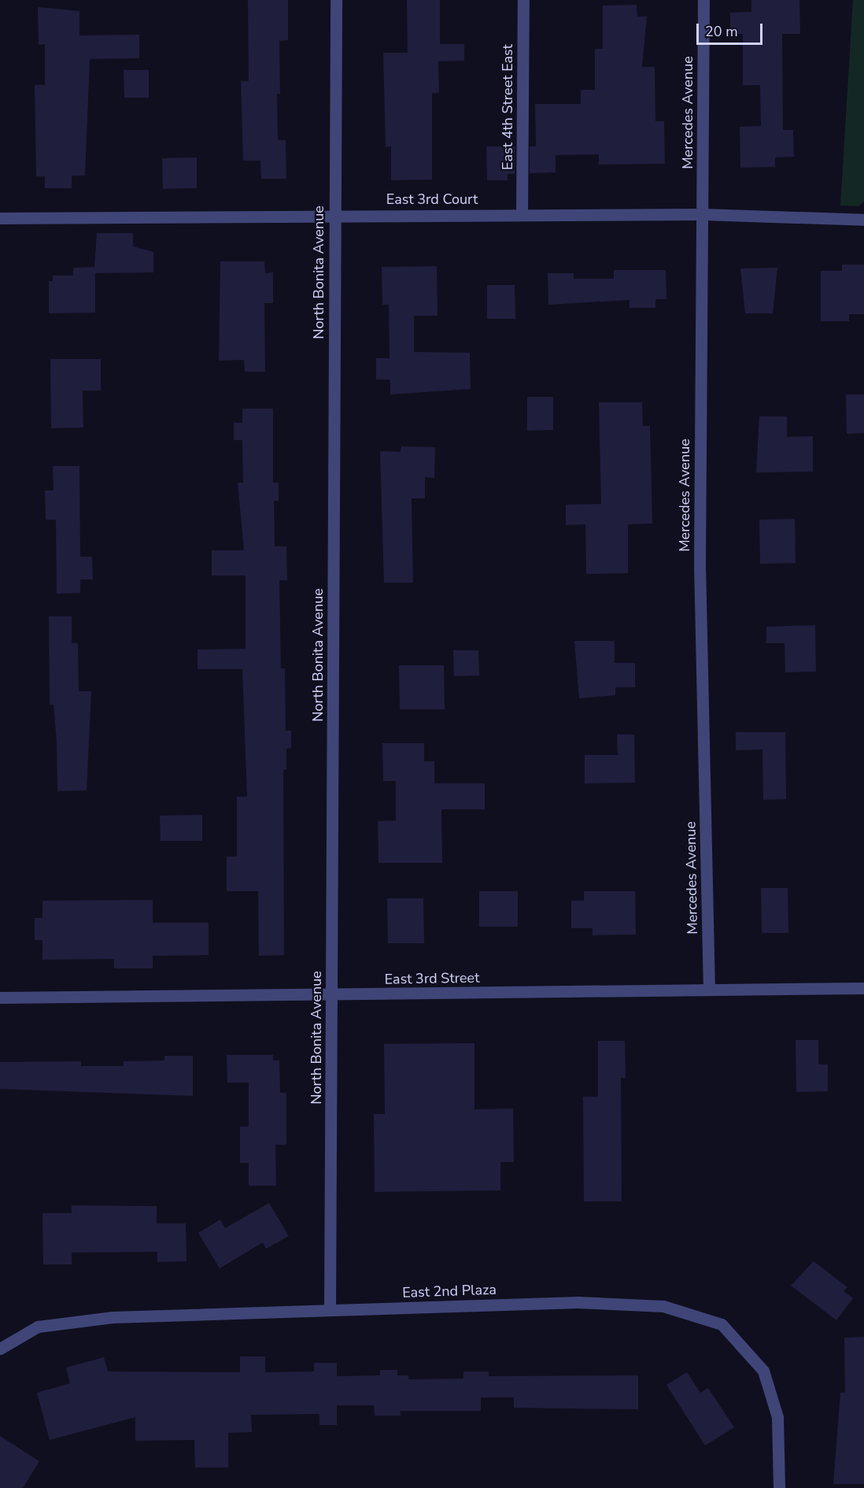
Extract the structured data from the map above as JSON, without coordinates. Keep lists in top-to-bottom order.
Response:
{
  "streets": {
    "street": [
      "East 4th Street East",
      "Mercedes Avenue",
      "East 3rd Court",
      "North Bonita Avenue",
      "East 3rd Street",
      "East 2nd Plaza"
    ]
  },
  "crossings": [
    ["East 4th Street East", "East 3rd Court"],
    ["Mercedes Avenue", "East 3rd Court"],
    ["Mercedes Avenue", "East 3rd Street"],
    ["East 3rd Court", "North Bonita Avenue"],
    ["North Bonita Avenue", "East 3rd Street"],
    ["North Bonita Avenue", "East 2nd Plaza"]
  ],
  "scale_bar": "20 m"
}
